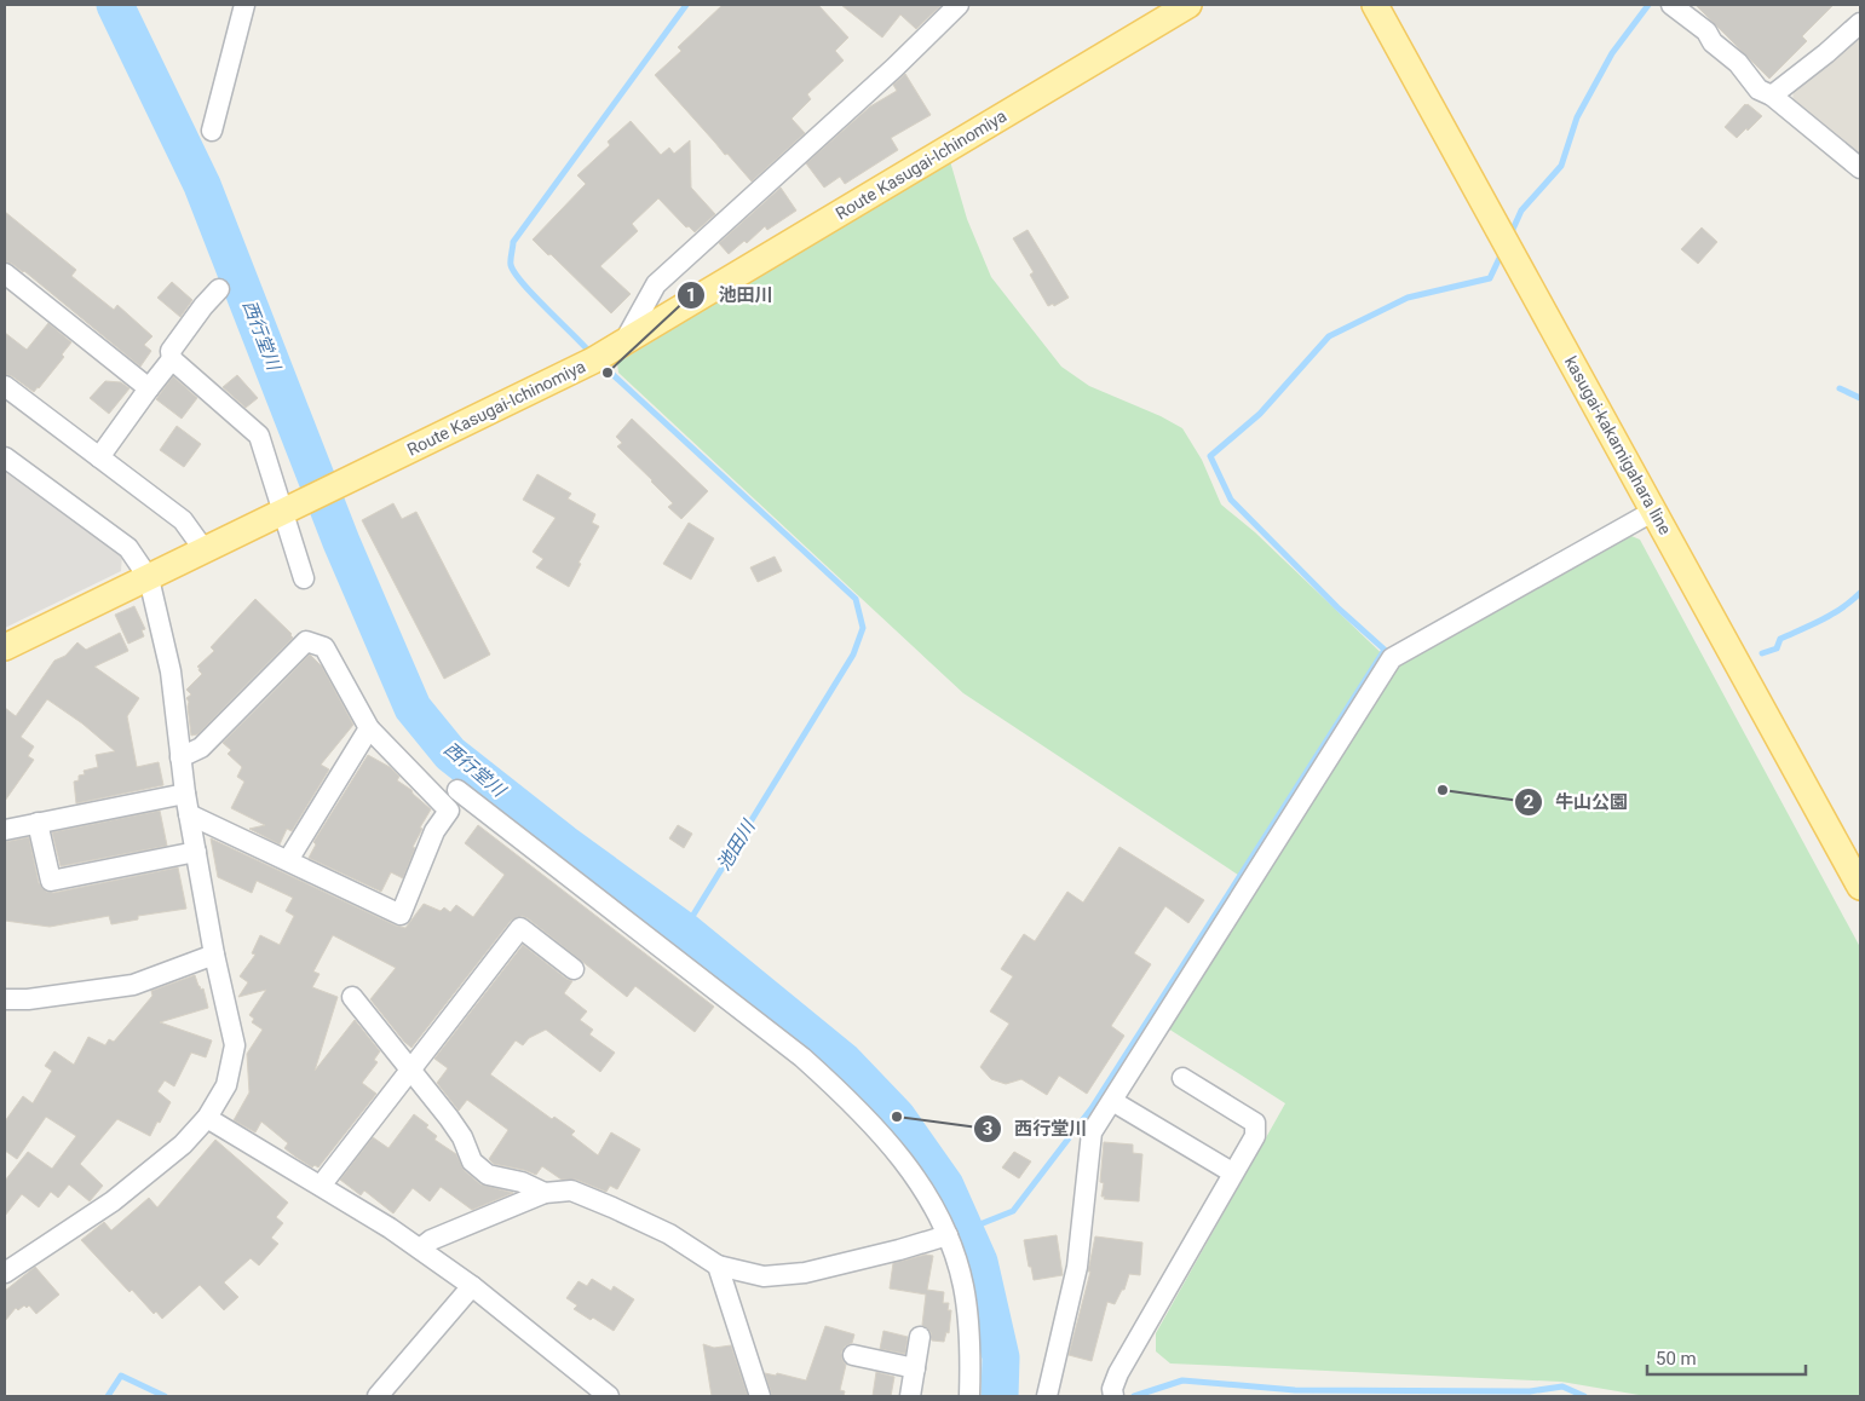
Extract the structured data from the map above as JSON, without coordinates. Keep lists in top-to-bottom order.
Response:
{
  "streets": {
    "main road": ["Route Kasugai-Ichinomiya", "kasugai-kakamigahara line"]
  },
  "water": ["西行堂川", "池田川"],
  "places": ["池田川", "牛山公園", "西行堂川"],
  "scale_bar": "50 m"
}
